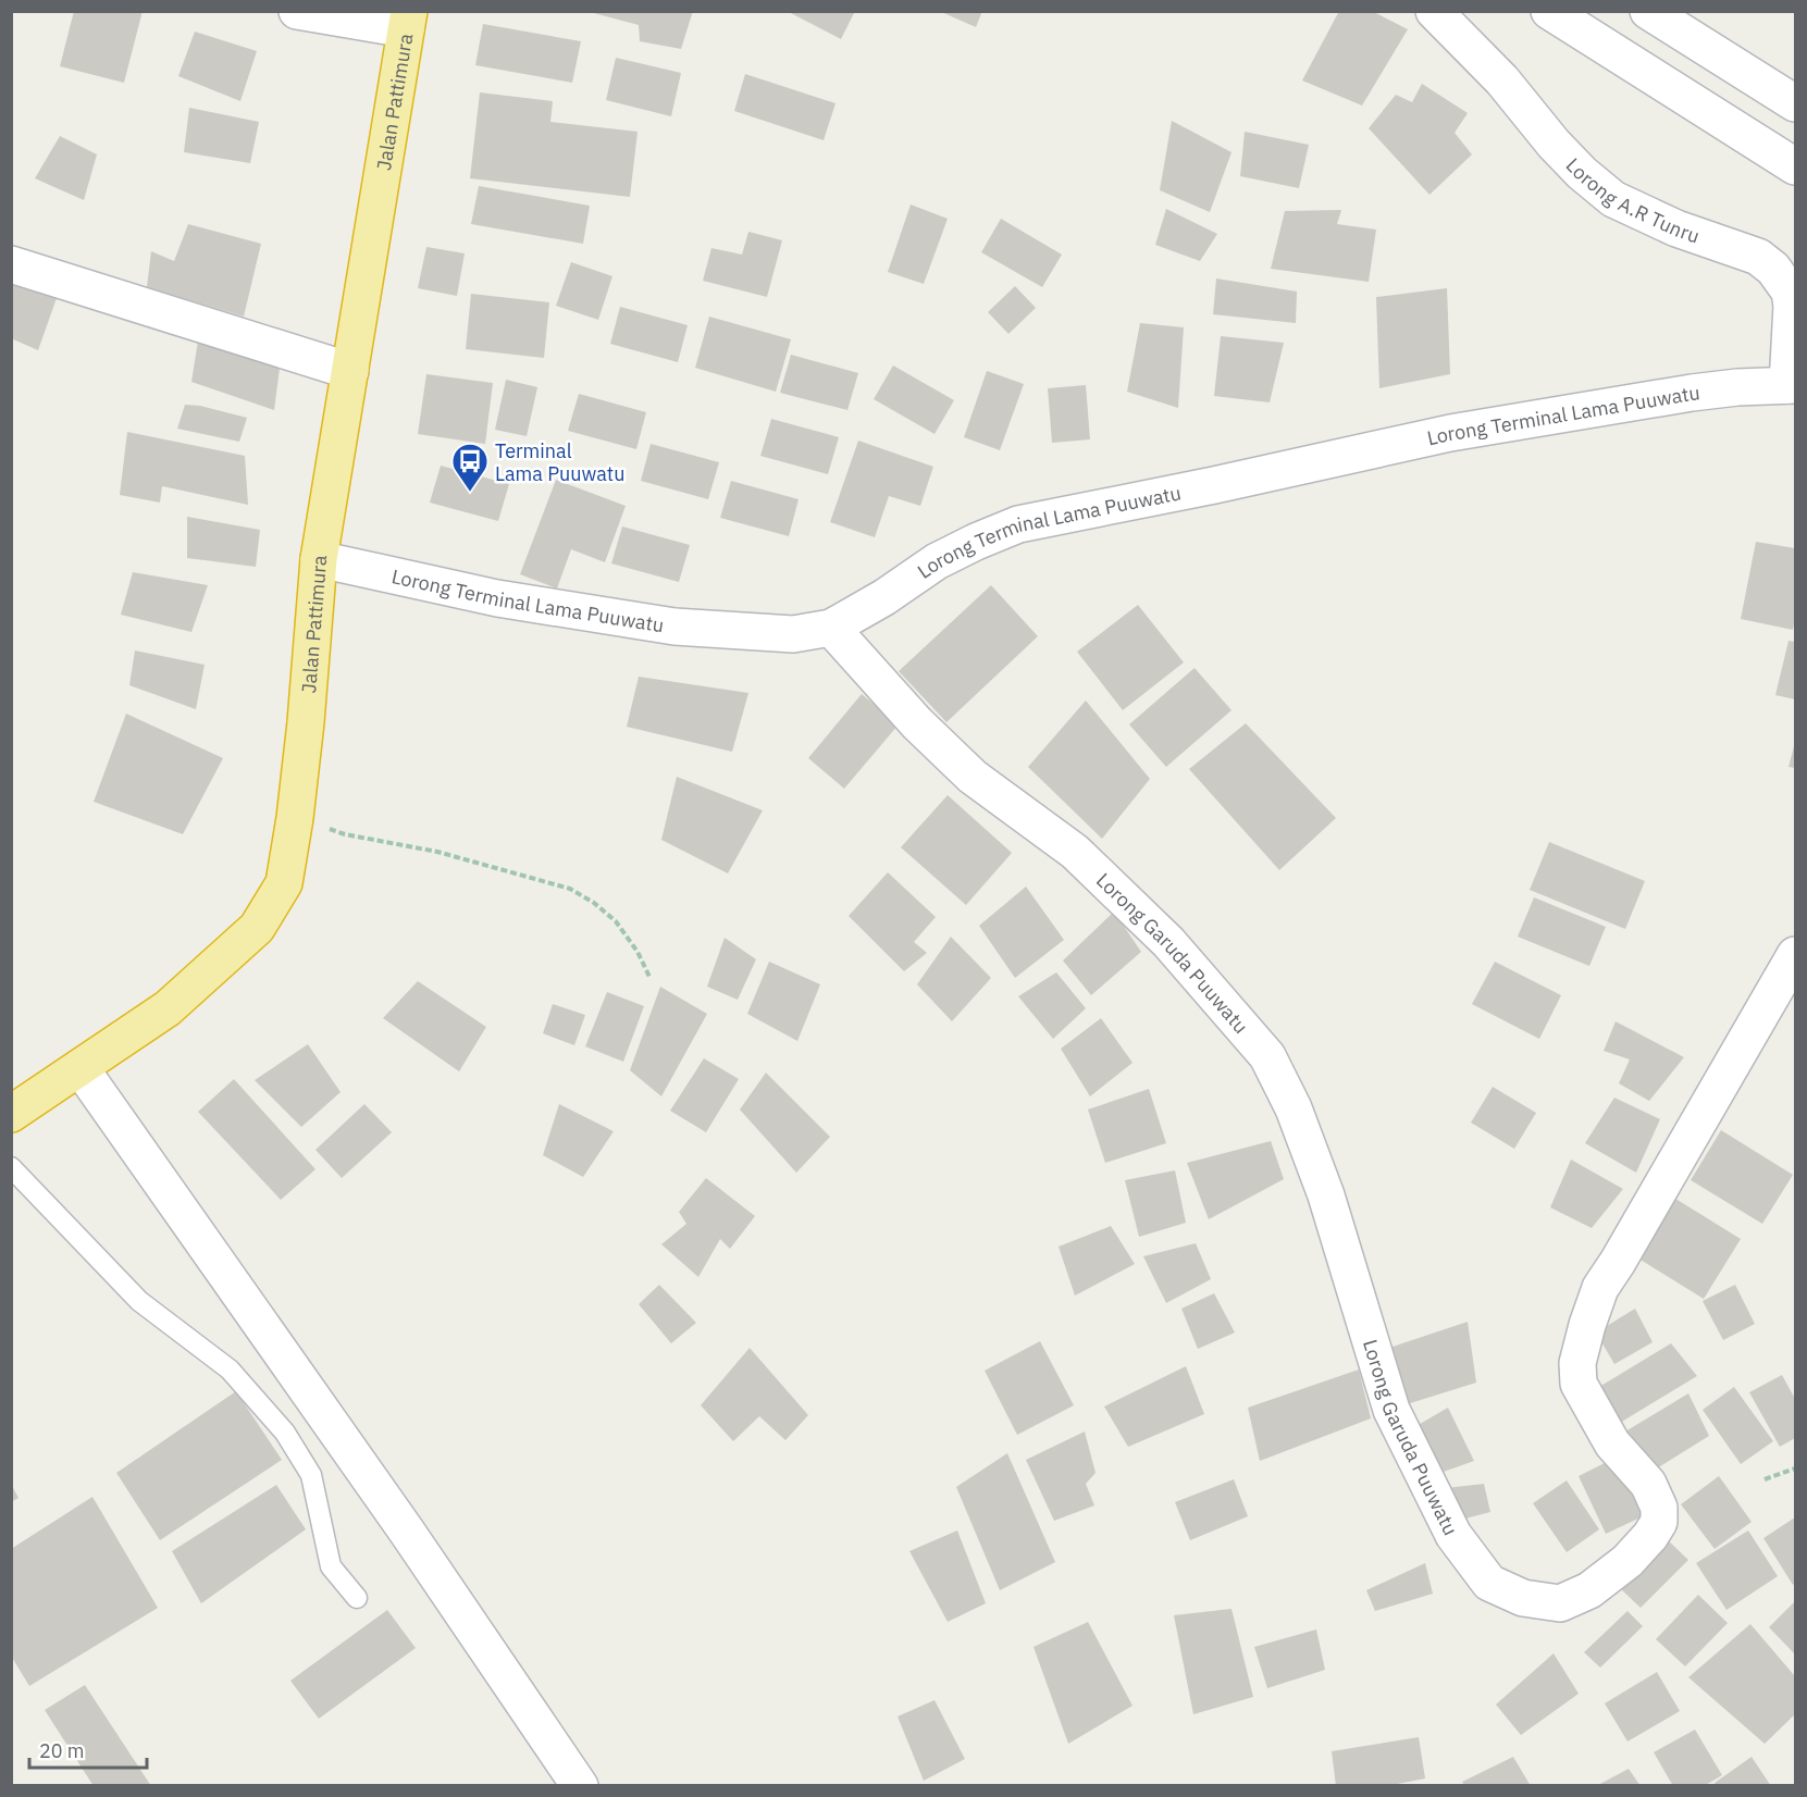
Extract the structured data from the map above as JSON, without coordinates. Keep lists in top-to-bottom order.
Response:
{
  "streets": {
    "highway": ["Jalan Pattimura"],
    "street": ["Lorong A.R Tunru", "Lorong Terminal Lama Puuwatu", "Lorong Garuda Puuwatu"]
  },
  "crossings": [
    ["Jalan Pattimura", "Lorong Terminal Lama Puuwatu"],
    ["Lorong A.R Tunru", "Lorong Terminal Lama Puuwatu"],
    ["Lorong Terminal Lama Puuwatu", "Lorong Garuda Puuwatu"]
  ],
  "places": {
    "bus stop": ["Terminal Lama Puuwatu"]
  },
  "scale_bar": "20 m"
}
